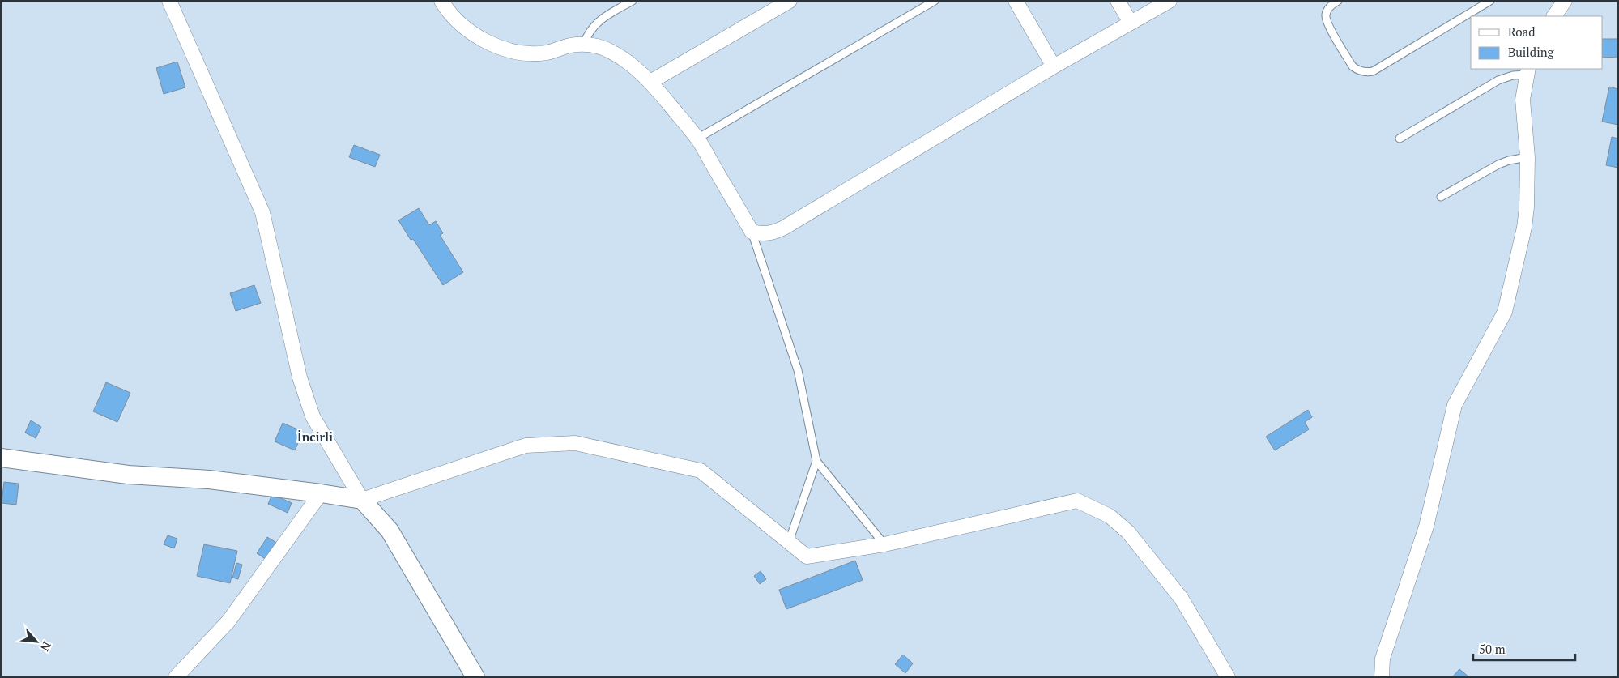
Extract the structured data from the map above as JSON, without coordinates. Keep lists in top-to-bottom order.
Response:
{
  "districts": ["İncirli"],
  "legend": ["Road", "Building"],
  "scale_bar": "50 m",
  "north": "bottom right"
}
